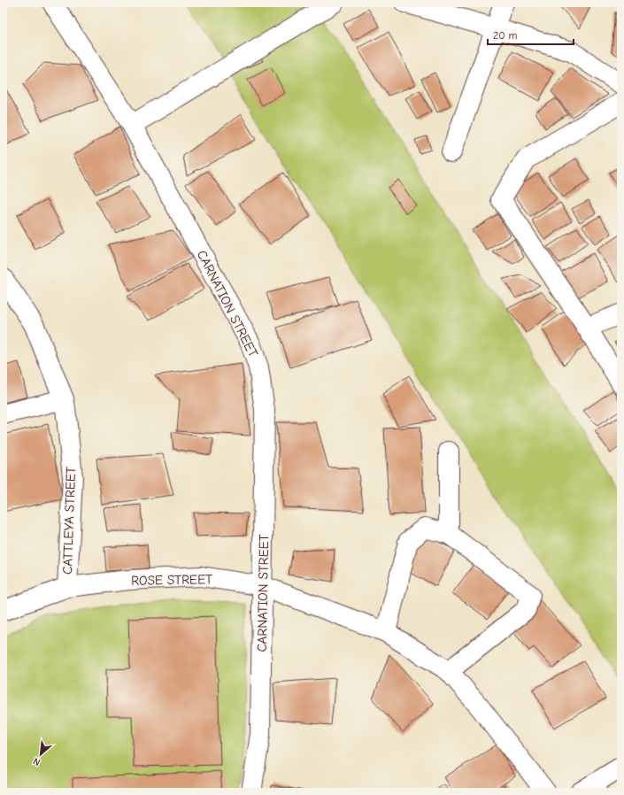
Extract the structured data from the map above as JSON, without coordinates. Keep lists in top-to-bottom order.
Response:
{
  "streets": {
    "street": ["CARNATION STREET", "CATTLEYA STREET", "ROSE STREET"]
  },
  "crossings": [
    ["CARNATION STREET", "ROSE STREET"],
    ["CATTLEYA STREET", "ROSE STREET"]
  ],
  "scale_bar": "20 m",
  "north": "bottom left"
}
